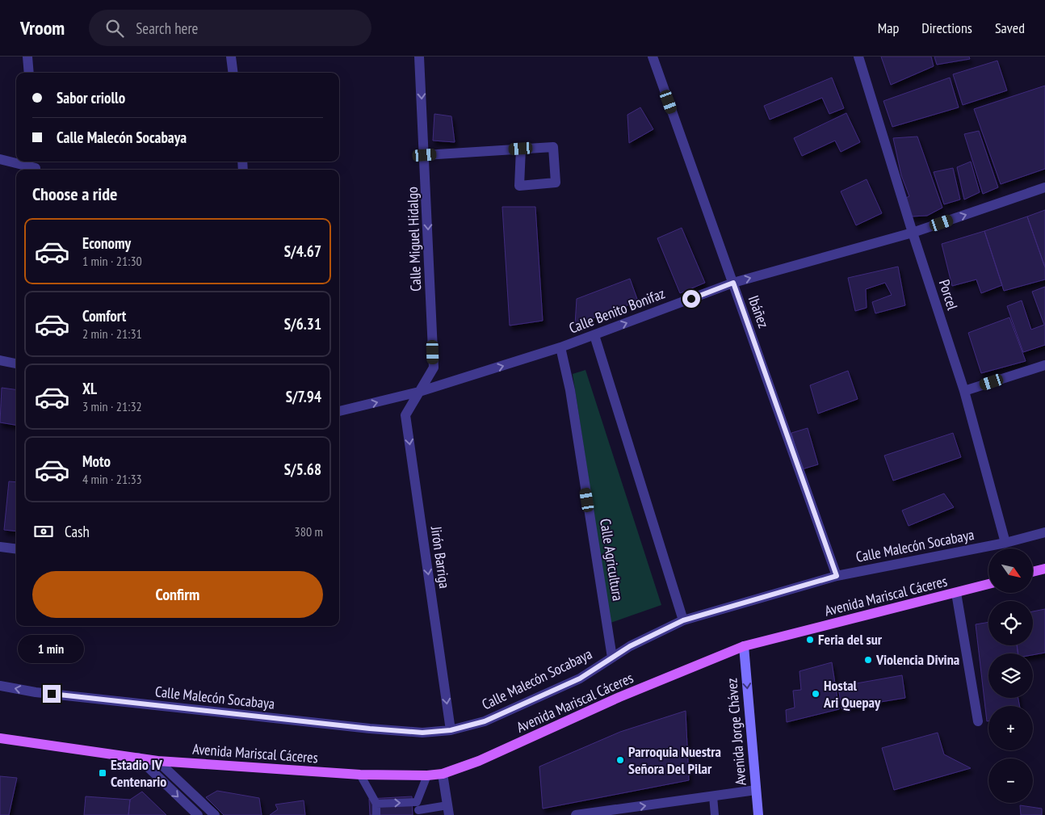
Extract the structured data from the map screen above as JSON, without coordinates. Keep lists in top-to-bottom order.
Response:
{
  "streets": {
    "main road": ["Avenida Mariscal Cáceres", "Avenida Jorge Chávez"],
    "street": [
      "Calle Miguel Hidalgo",
      "Porcel",
      "Calle Benito Bonifaz",
      "Ibáñez",
      "Calle Malecón Socabaya",
      "Jirón Barriga",
      "Calle Agricultura"
    ]
  },
  "crossings": [
    ["Calle Miguel Hidalgo", "Calle Benito Bonifaz"],
    ["Calle Miguel Hidalgo", "Jirón Barriga"],
    ["Porcel", "Calle Benito Bonifaz"],
    ["Porcel", "Calle Malecón Socabaya"],
    ["Calle Benito Bonifaz", "Ibáñez"],
    ["Calle Benito Bonifaz", "Jirón Barriga"],
    ["Calle Benito Bonifaz", "Calle Agricultura"],
    ["Ibáñez", "Calle Malecón Socabaya"],
    ["Calle Malecón Socabaya", "Jirón Barriga"],
    ["Calle Malecón Socabaya", "Calle Agricultura"],
    ["Avenida Mariscal Cáceres", "Avenida Jorge Chávez"]
  ],
  "one_way": [
    "Calle Miguel Hidalgo",
    "Calle Benito Bonifaz",
    "Calle Malecón Socabaya",
    "Jirón Barriga",
    "Avenida Jorge Chávez"
  ],
  "places": {
    "other": [
      "Feria del sur",
      "Violencia Divina",
      "Hostal Ari Quepay",
      "Parroquia Nuestra Señora Del Pilar"
    ],
    "transit": ["Estadio IV Centenario"]
  },
  "north": "bottom right",
  "page": {
    "header": "Vroom",
    "search": "Search here",
    "nav": ["Map", "Directions", "Saved"],
    "banner": ["Sabor criollo", "Calle Malecón Socabaya"],
    "heading": "Choose a ride",
    "list": [
      {
        "name": "Economy",
        "note": "1 min · 21:30",
        "value": "S/4.67"
      },
      {
        "name": "Comfort",
        "note": "2 min · 21:31",
        "value": "S/6.31"
      },
      {
        "name": "XL",
        "note": "3 min · 21:32",
        "value": "S/7.94"
      },
      {
        "name": "Moto",
        "note": "4 min · 21:33",
        "value": "S/5.68"
      }
    ],
    "pay": ["Cash", "380 m"],
    "map_buttons": ["+", "−"],
    "buttons": "Confirm",
    "bubble": "1 min"
  }
}
